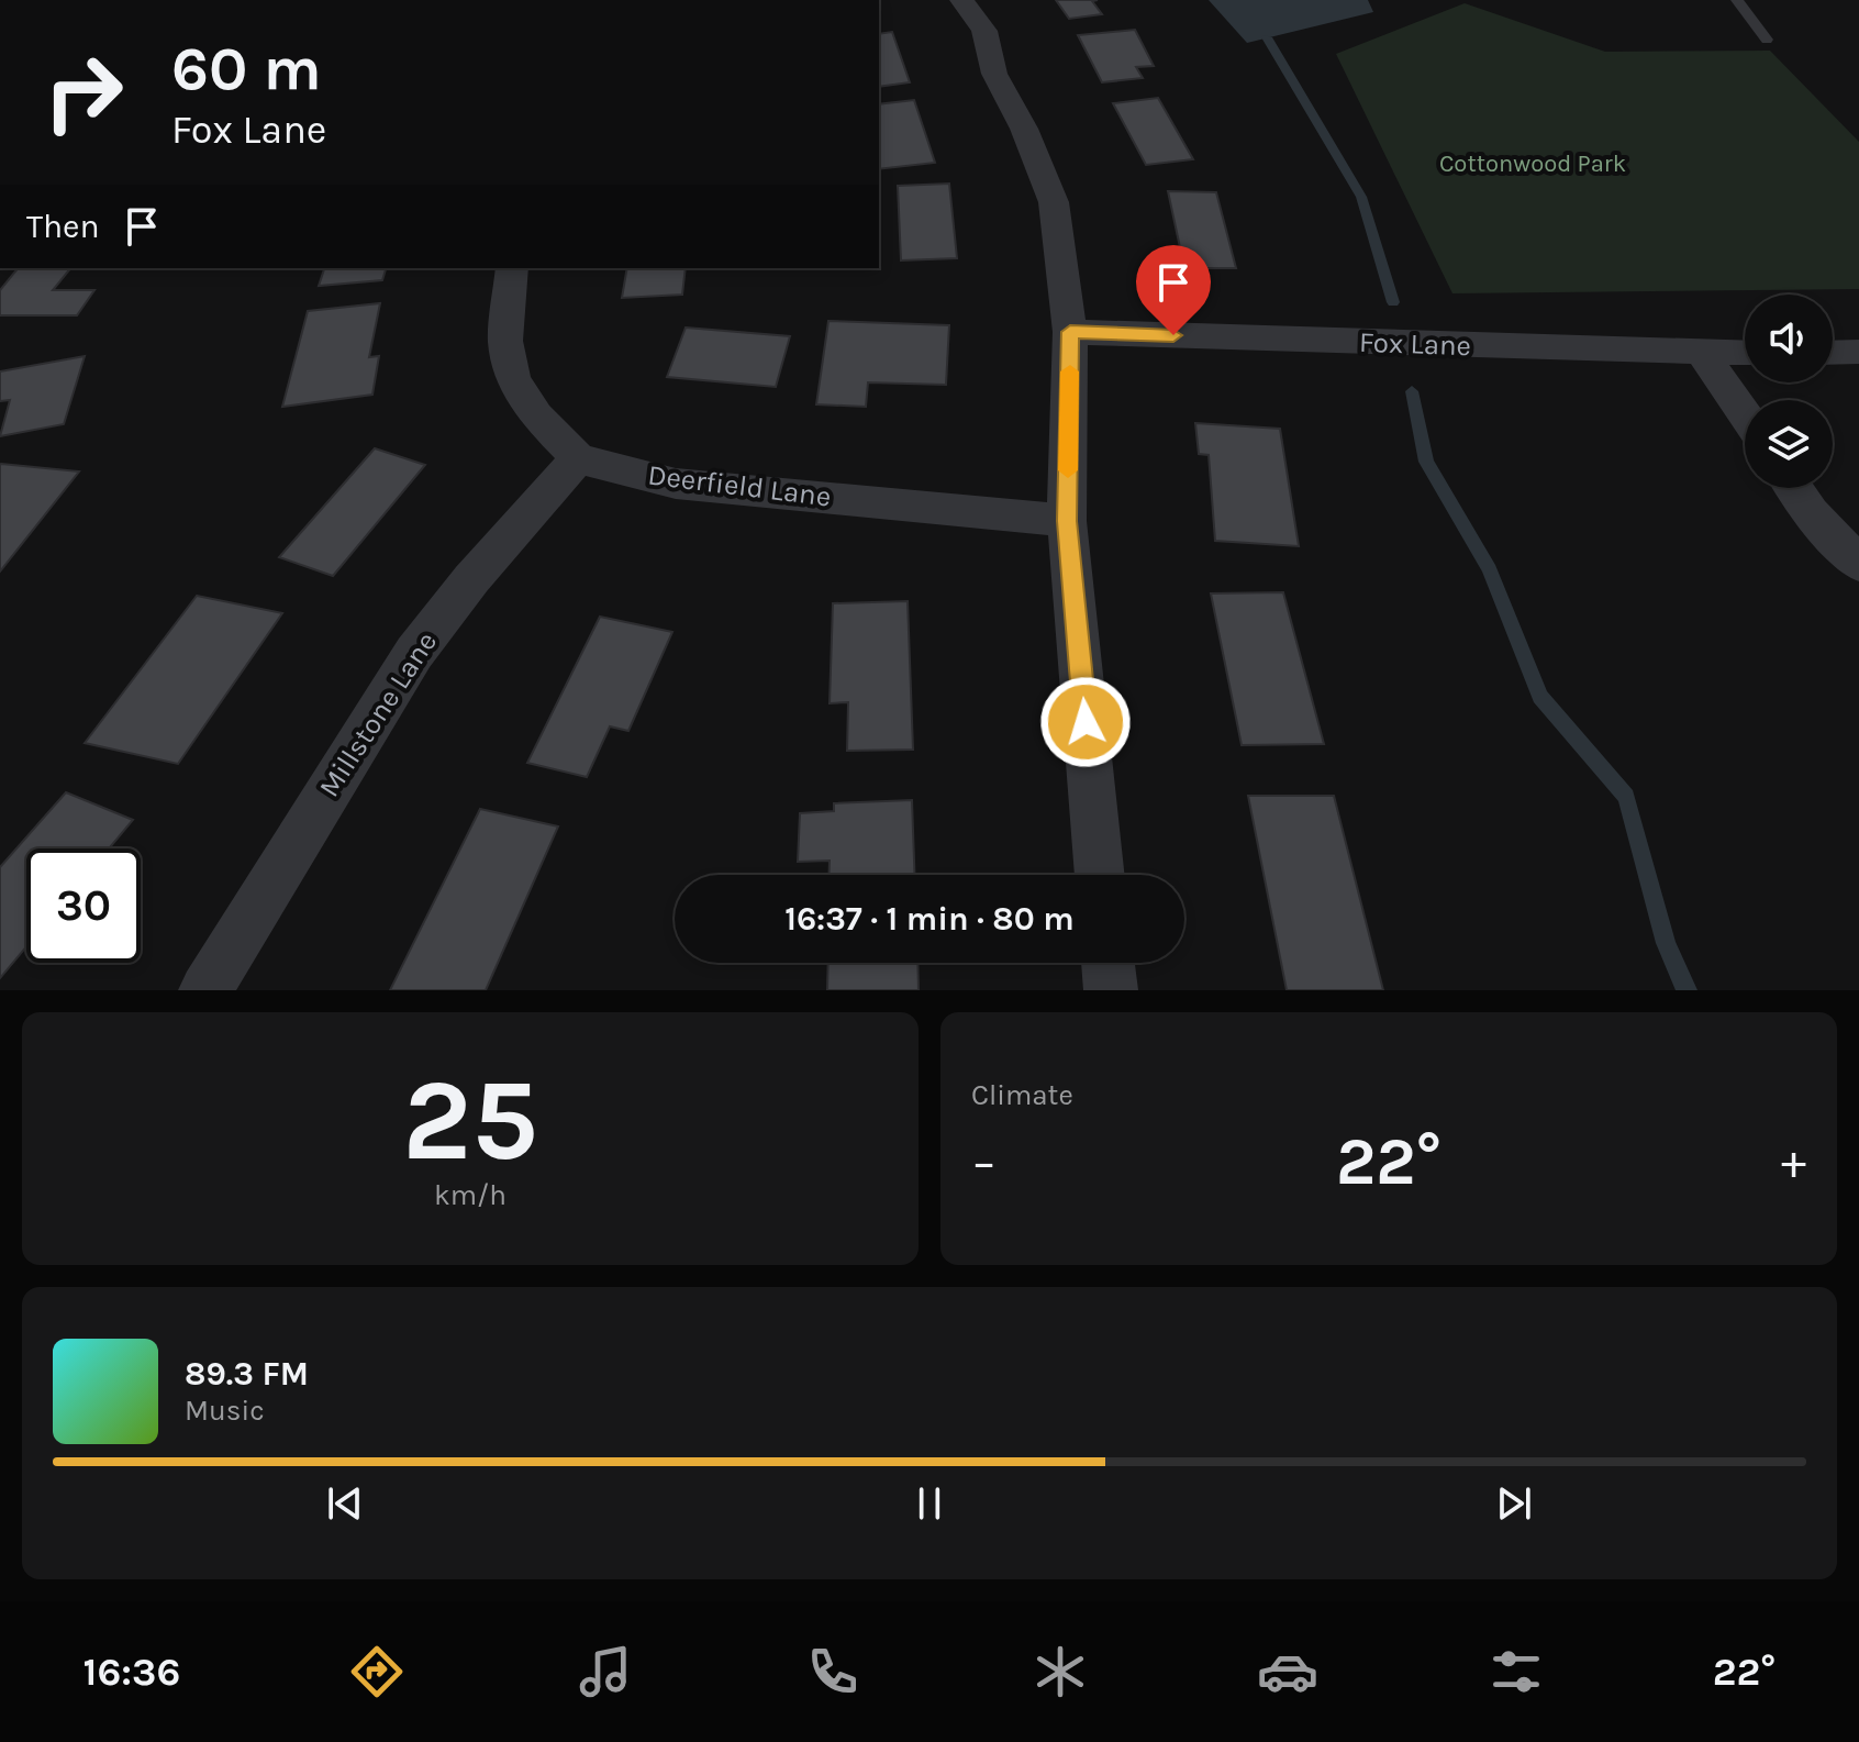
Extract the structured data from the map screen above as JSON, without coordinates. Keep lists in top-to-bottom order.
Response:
{
  "streets": {
    "street": ["Fox Lane", "Deerfield Lane", "Millstone Lane"]
  },
  "crossings": [
    ["Deerfield Lane", "Millstone Lane"]
  ],
  "parks": ["Cottonwood Park"],
  "page": {
    "turn": ["60 m", "Fox Lane"],
    "then": "Then",
    "limit": "30",
    "trip": "16:37 · 1 min · 80 m",
    "tile": [
      ["25", "km/h"],
      "Climate"
    ],
    "heat": ["−", "22°", "+"],
    "song": ["89.3 FM", "Music"],
    "tabs": ["16:36", "22°"]
  }
}
